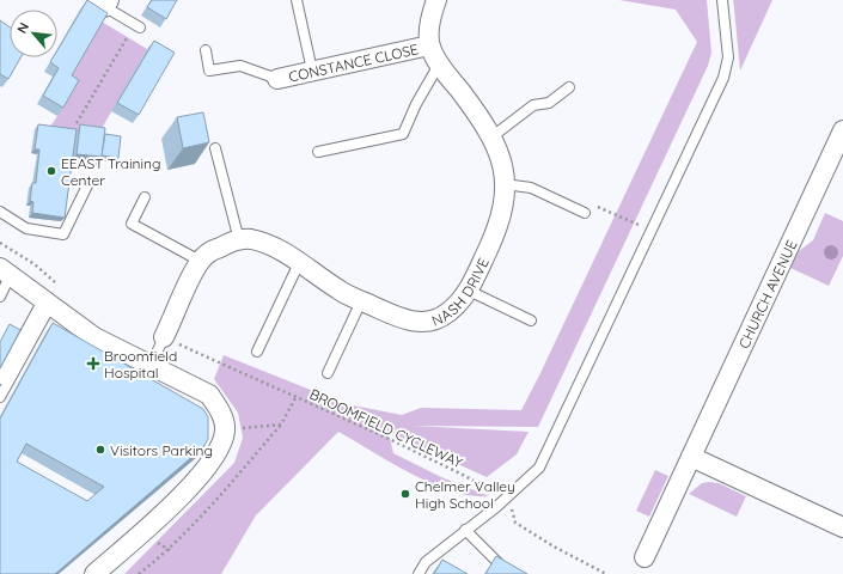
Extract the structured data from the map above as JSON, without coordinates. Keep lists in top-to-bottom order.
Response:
{
  "streets": {
    "street": ["CONSTANCE CLOSE", "NASH DRIVE", "CHURCH AVENUE"],
    "path": ["BROOMFIELD CYCLEWAY"]
  },
  "crossings": [
    ["CONSTANCE CLOSE", "NASH DRIVE"]
  ],
  "places": {
    "other": ["EEAST Training Center", "Visitors Parking", "Chelmer Valley High School"],
    "health": ["Broomfield Hospital"]
  },
  "north": "top left"
}
